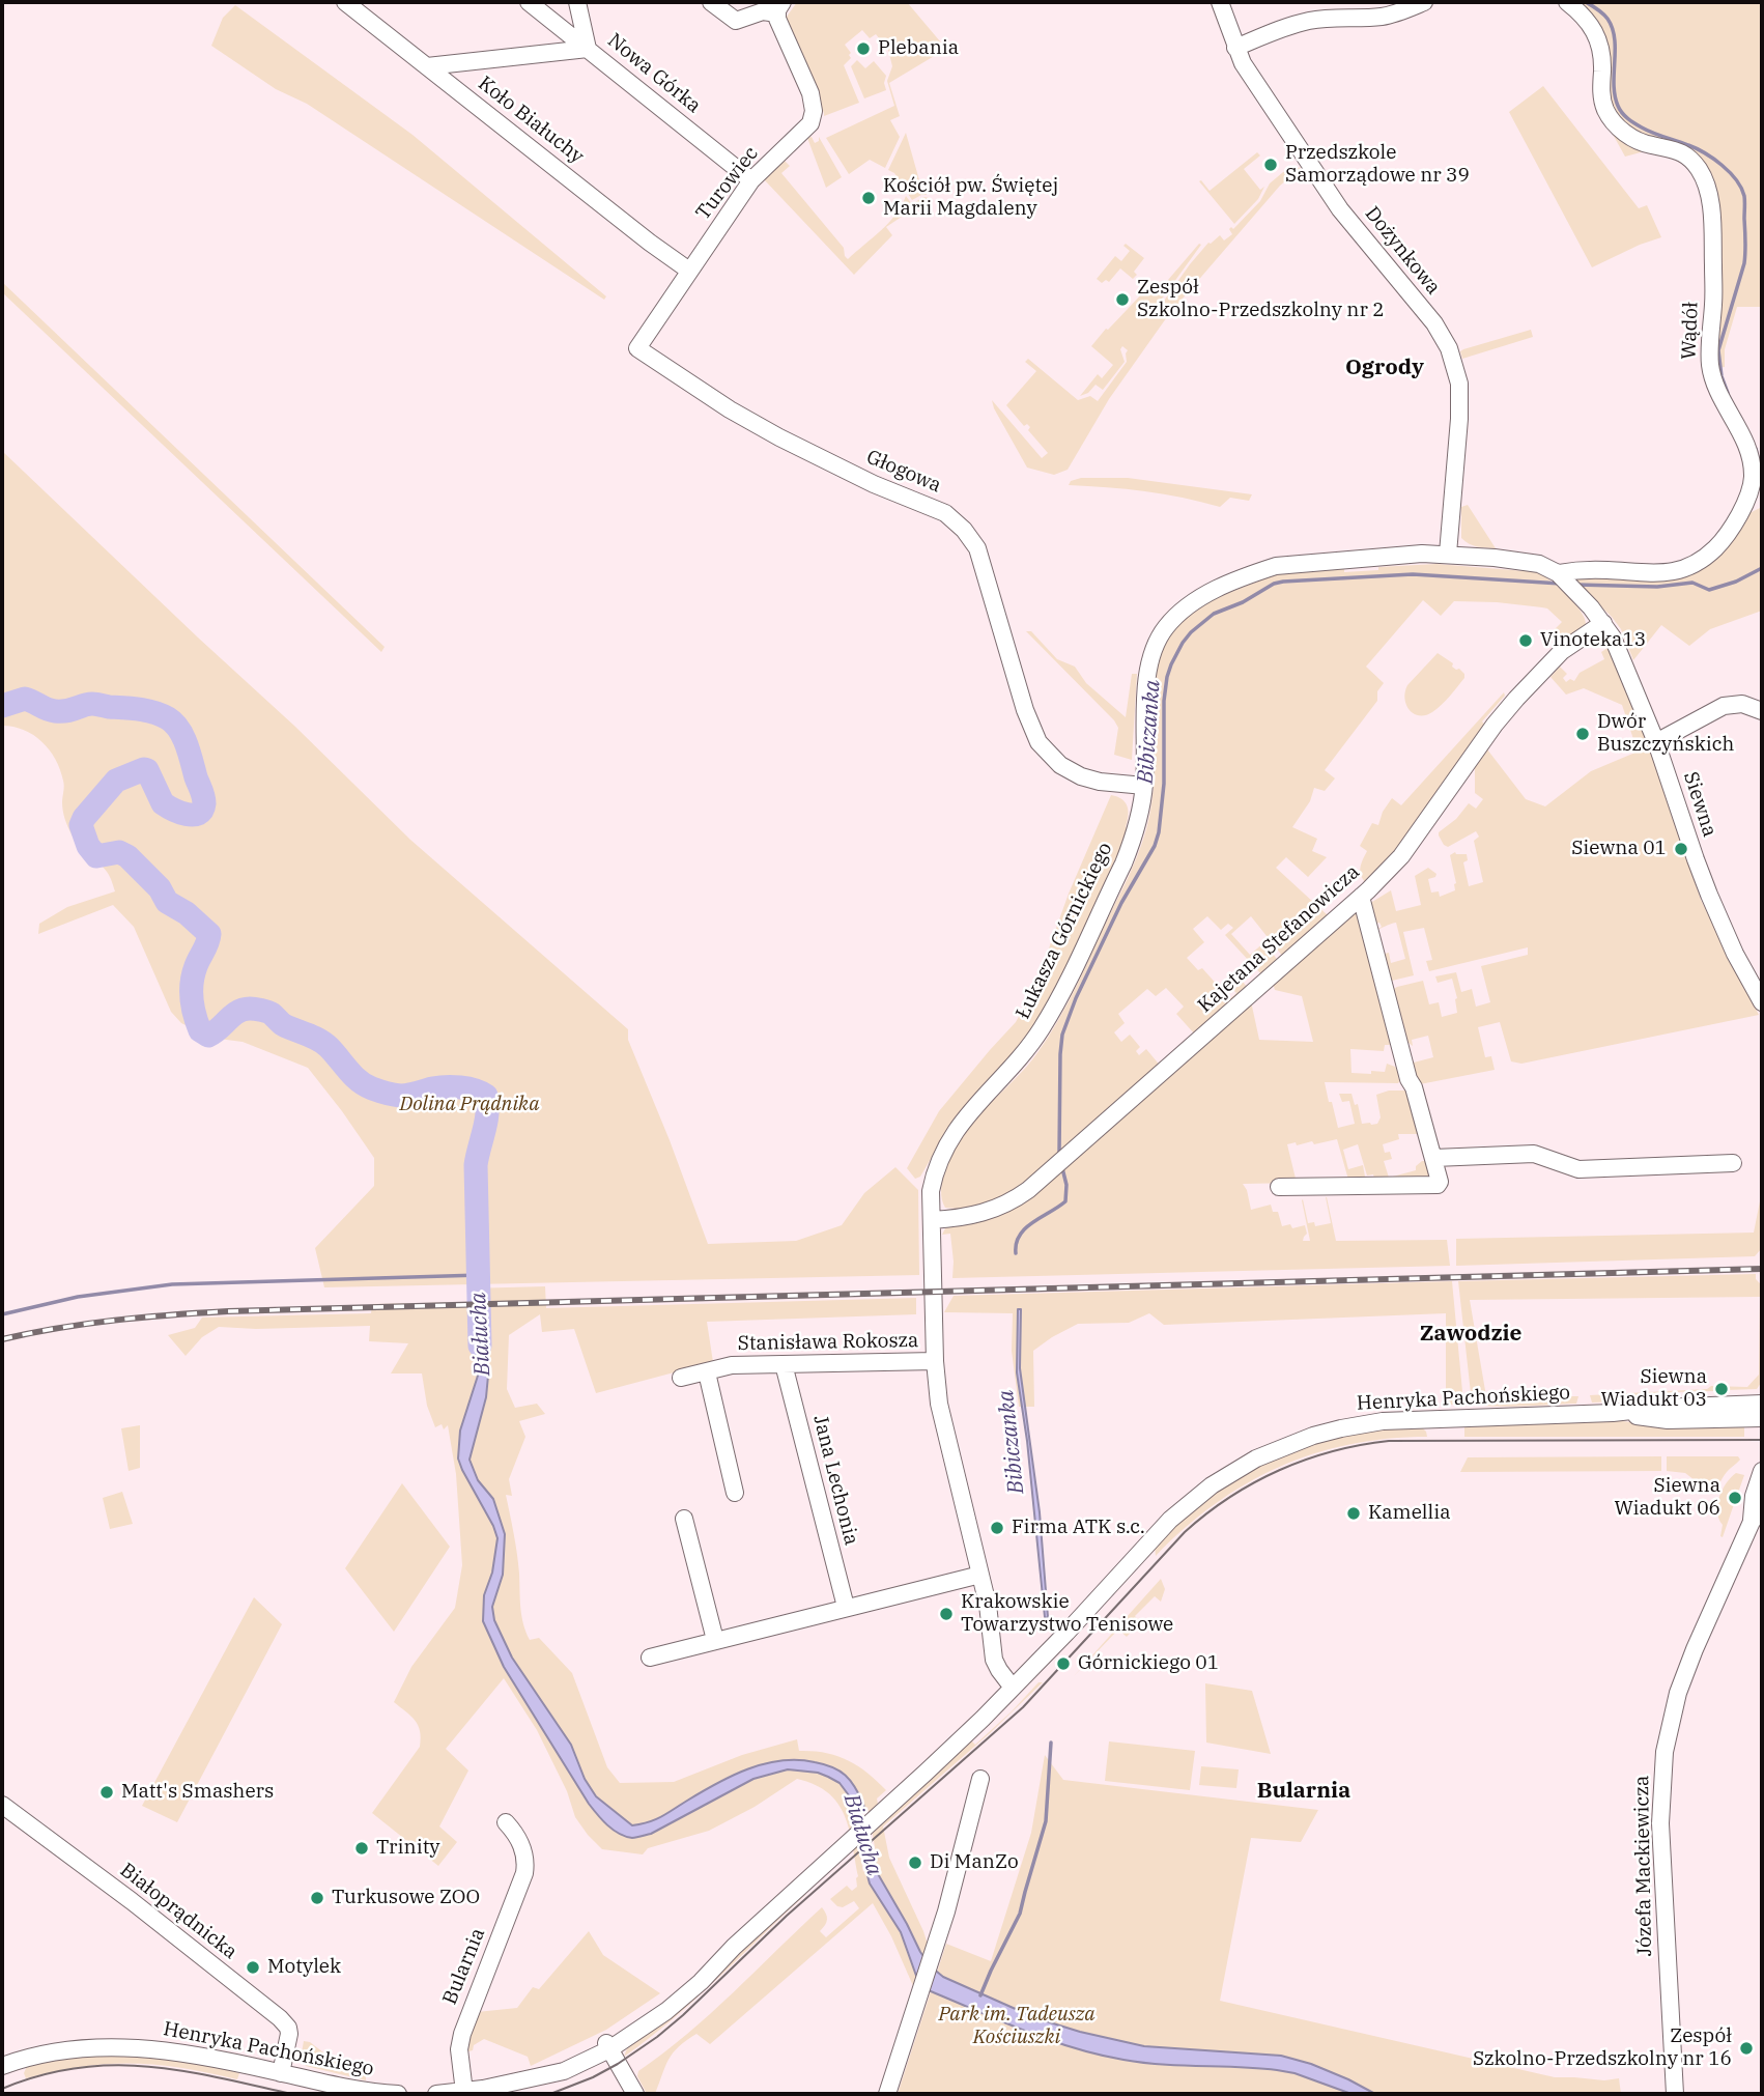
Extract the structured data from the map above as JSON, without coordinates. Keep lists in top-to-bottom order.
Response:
{
  "streets": {
    "street": [
      "Nowa Górka",
      "Koło Białuchy",
      "Turowiec",
      "Dożynkowa",
      "Wądół",
      "Głogowa",
      "Siewna",
      "Łukasza Górnickiego",
      "Kajetana Stefanowicza",
      "Stanisława Rokosza",
      "Henryka Pachońskiego",
      "Jana Lechonia",
      "Józefa Mackiewicza",
      "Białoprądnicka",
      "Bularnia"
    ]
  },
  "crossings": [
    ["Nowa Górka", "Turowiec"],
    ["Koło Białuchy", "Turowiec"],
    ["Turowiec", "Głogowa"],
    ["Dożynkowa", "Siewna"],
    ["Dożynkowa", "Łukasza Górnickiego"],
    ["Wądół", "Siewna"],
    ["Głogowa", "Łukasza Górnickiego"],
    ["Siewna", "Łukasza Górnickiego"],
    ["Siewna", "Kajetana Stefanowicza"],
    ["Łukasza Górnickiego", "Kajetana Stefanowicza"],
    ["Łukasza Górnickiego", "Stanisława Rokosza"],
    ["Łukasza Górnickiego", "Henryka Pachońskiego"],
    ["Stanisława Rokosza", "Jana Lechonia"],
    ["Henryka Pachońskiego", "Białoprądnicka"],
    ["Henryka Pachońskiego", "Bularnia"]
  ],
  "districts": ["Ogrody", "Zawodzie", "Bularnia"],
  "water": ["Bibiczanka", "Białucha"],
  "parks": ["Dolina Prądnika", "Park im. Tadeusza Kościuszki"],
  "places": [
    "Plebania",
    "Przedszkole Samorządowe nr 39",
    "Kościół pw. Świętej Marii Magdaleny",
    "Zespół Szkolno-Przedszkolny nr 2",
    "Vinoteka13",
    "Dwór Buszczyńskich",
    "Siewna 01",
    "Siewna Wiadukt 03",
    "Siewna Wiadukt 06",
    "Kamellia",
    "Firma ATK s.c.",
    "Krakowskie Towarzystwo Tenisowe",
    "Górnickiego 01",
    "Matt's Smashers",
    "Trinity",
    "Di ManZo",
    "Turkusowe ZOO",
    "Motylek",
    "Zespół Szkolno-Przedszkolny nr 16"
  ]
}
